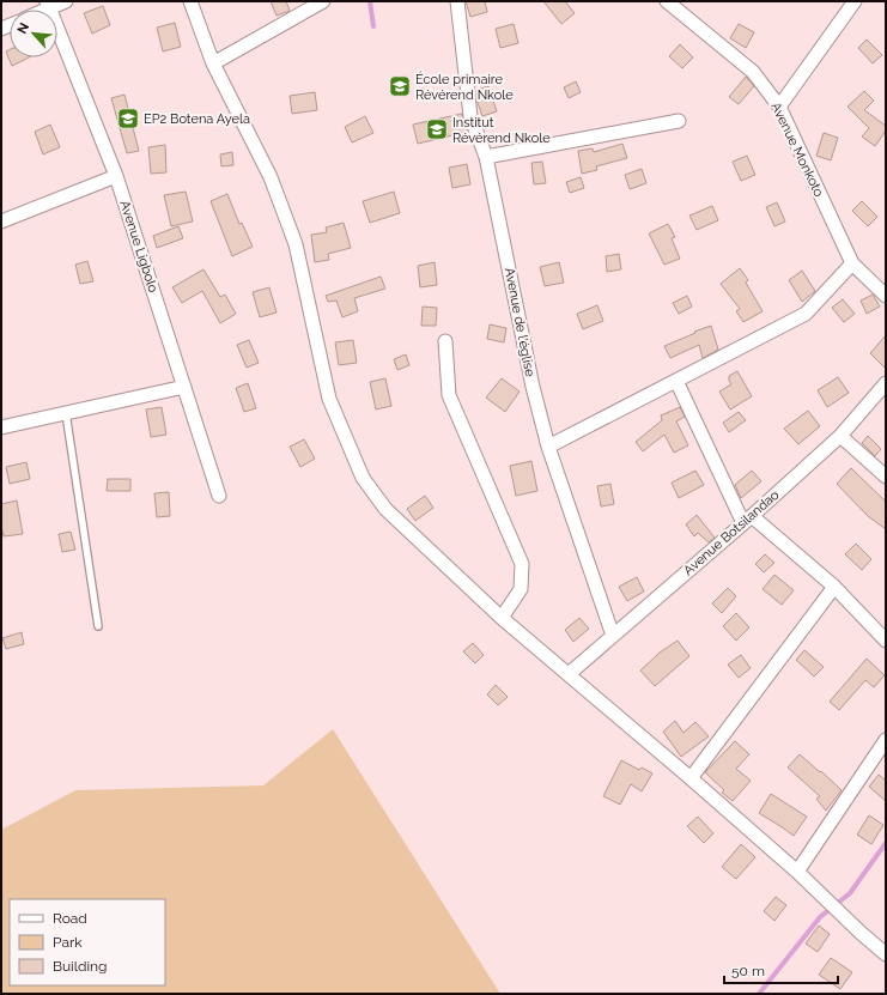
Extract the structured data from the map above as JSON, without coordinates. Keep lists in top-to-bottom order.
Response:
{
  "streets": {
    "street": [
      "Avenue Monkoto",
      "Avenue Ligbolo",
      "Avenue de l'église",
      "Avenue Botsilandao"
    ]
  },
  "crossings": [
    ["Avenue de l'église", "Avenue Botsilandao"]
  ],
  "places": {
    "school or university": ["École primaire Révérend Nkole", "EP2 Botena Ayela", "Institut Révérend Nkole"]
  },
  "legend": ["Road", "Park", "Building"],
  "scale_bar": "50 m",
  "north": "top left"
}
